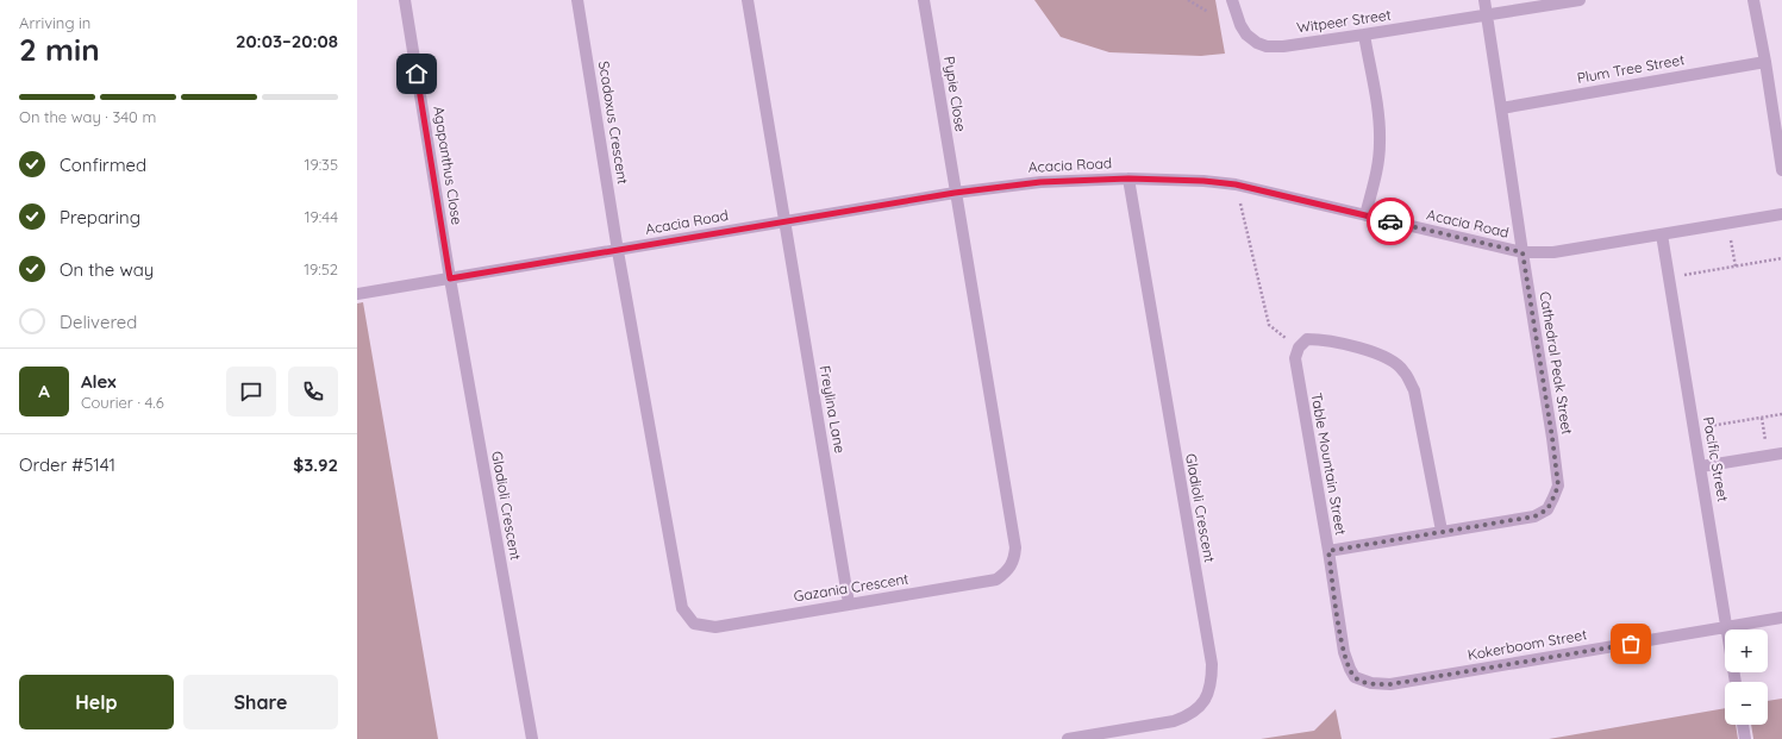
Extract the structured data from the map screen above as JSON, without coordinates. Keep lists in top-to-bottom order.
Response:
{
  "streets": {
    "street": [
      "Witpeer Street",
      "Plum Tree Street",
      "Pypie Close",
      "Scadoxus Crescent",
      "Agapanthus Close",
      "Acacia Road",
      "Cathedral Peak Street",
      "Freylina Lane",
      "Pacific Street",
      "Table Mountain Street",
      "Gladioli Crescent",
      "Gazania Crescent",
      "Kokerboom Street"
    ]
  },
  "crossings": [
    ["Witpeer Street", "Cathedral Peak Street"],
    ["Plum Tree Street", "Cathedral Peak Street"],
    ["Pypie Close", "Acacia Road"],
    ["Pypie Close", "Gazania Crescent"],
    ["Scadoxus Crescent", "Acacia Road"],
    ["Scadoxus Crescent", "Gazania Crescent"],
    ["Agapanthus Close", "Acacia Road"],
    ["Agapanthus Close", "Gladioli Crescent"],
    ["Acacia Road", "Cathedral Peak Street"],
    ["Acacia Road", "Freylina Lane"],
    ["Acacia Road", "Pacific Street"],
    ["Acacia Road", "Gladioli Crescent"],
    ["Acacia Road", "Gazania Crescent"],
    ["Cathedral Peak Street", "Table Mountain Street"],
    ["Freylina Lane", "Gazania Crescent"],
    ["Pacific Street", "Kokerboom Street"],
    ["Table Mountain Street", "Kokerboom Street"]
  ],
  "page": {
    "heading": ["2 min", "Arriving in", "20:03–20:08"],
    "panel": [
      "Alex",
      "Courier · 4.6",
      "Order #5141",
      "$3.92"
    ],
    "bar": "On the way · 340 m",
    "list": [
      ["Confirmed", "19:35"],
      ["Preparing", "19:44"],
      ["On the way", "19:52"],
      "Delivered"
    ],
    "round": "A",
    "map_buttons": ["+", "−"],
    "buttons": ["Help", "Share"]
  }
}
